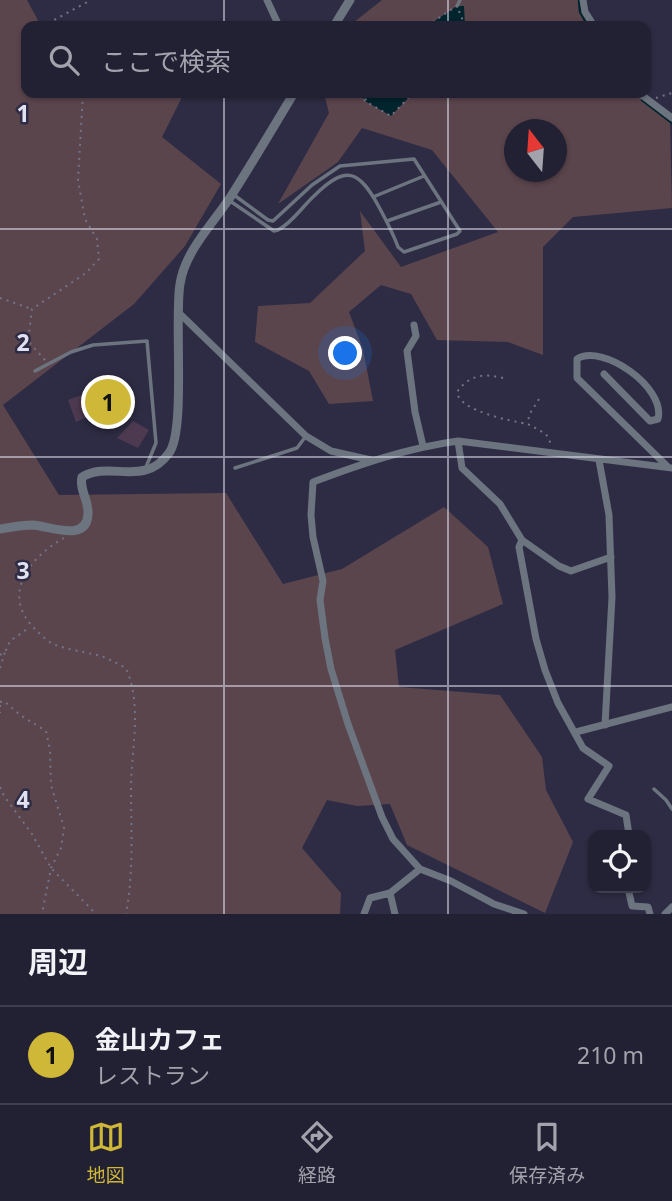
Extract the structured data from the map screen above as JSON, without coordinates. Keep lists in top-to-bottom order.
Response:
{
  "north": "top",
  "page": {
    "search": "ここで検索",
    "pins": "1",
    "heading": "周辺",
    "list": [
      {
        "mark": "1",
        "name": "金山カフェ",
        "note": "レストラン",
        "value": "210 m"
      }
    ],
    "nav": ["地図", "経路", "保存済み"]
  },
  "grid": {
    "rows": [
      "1",
      "2",
      "3",
      "4"
    ]
  }
}
